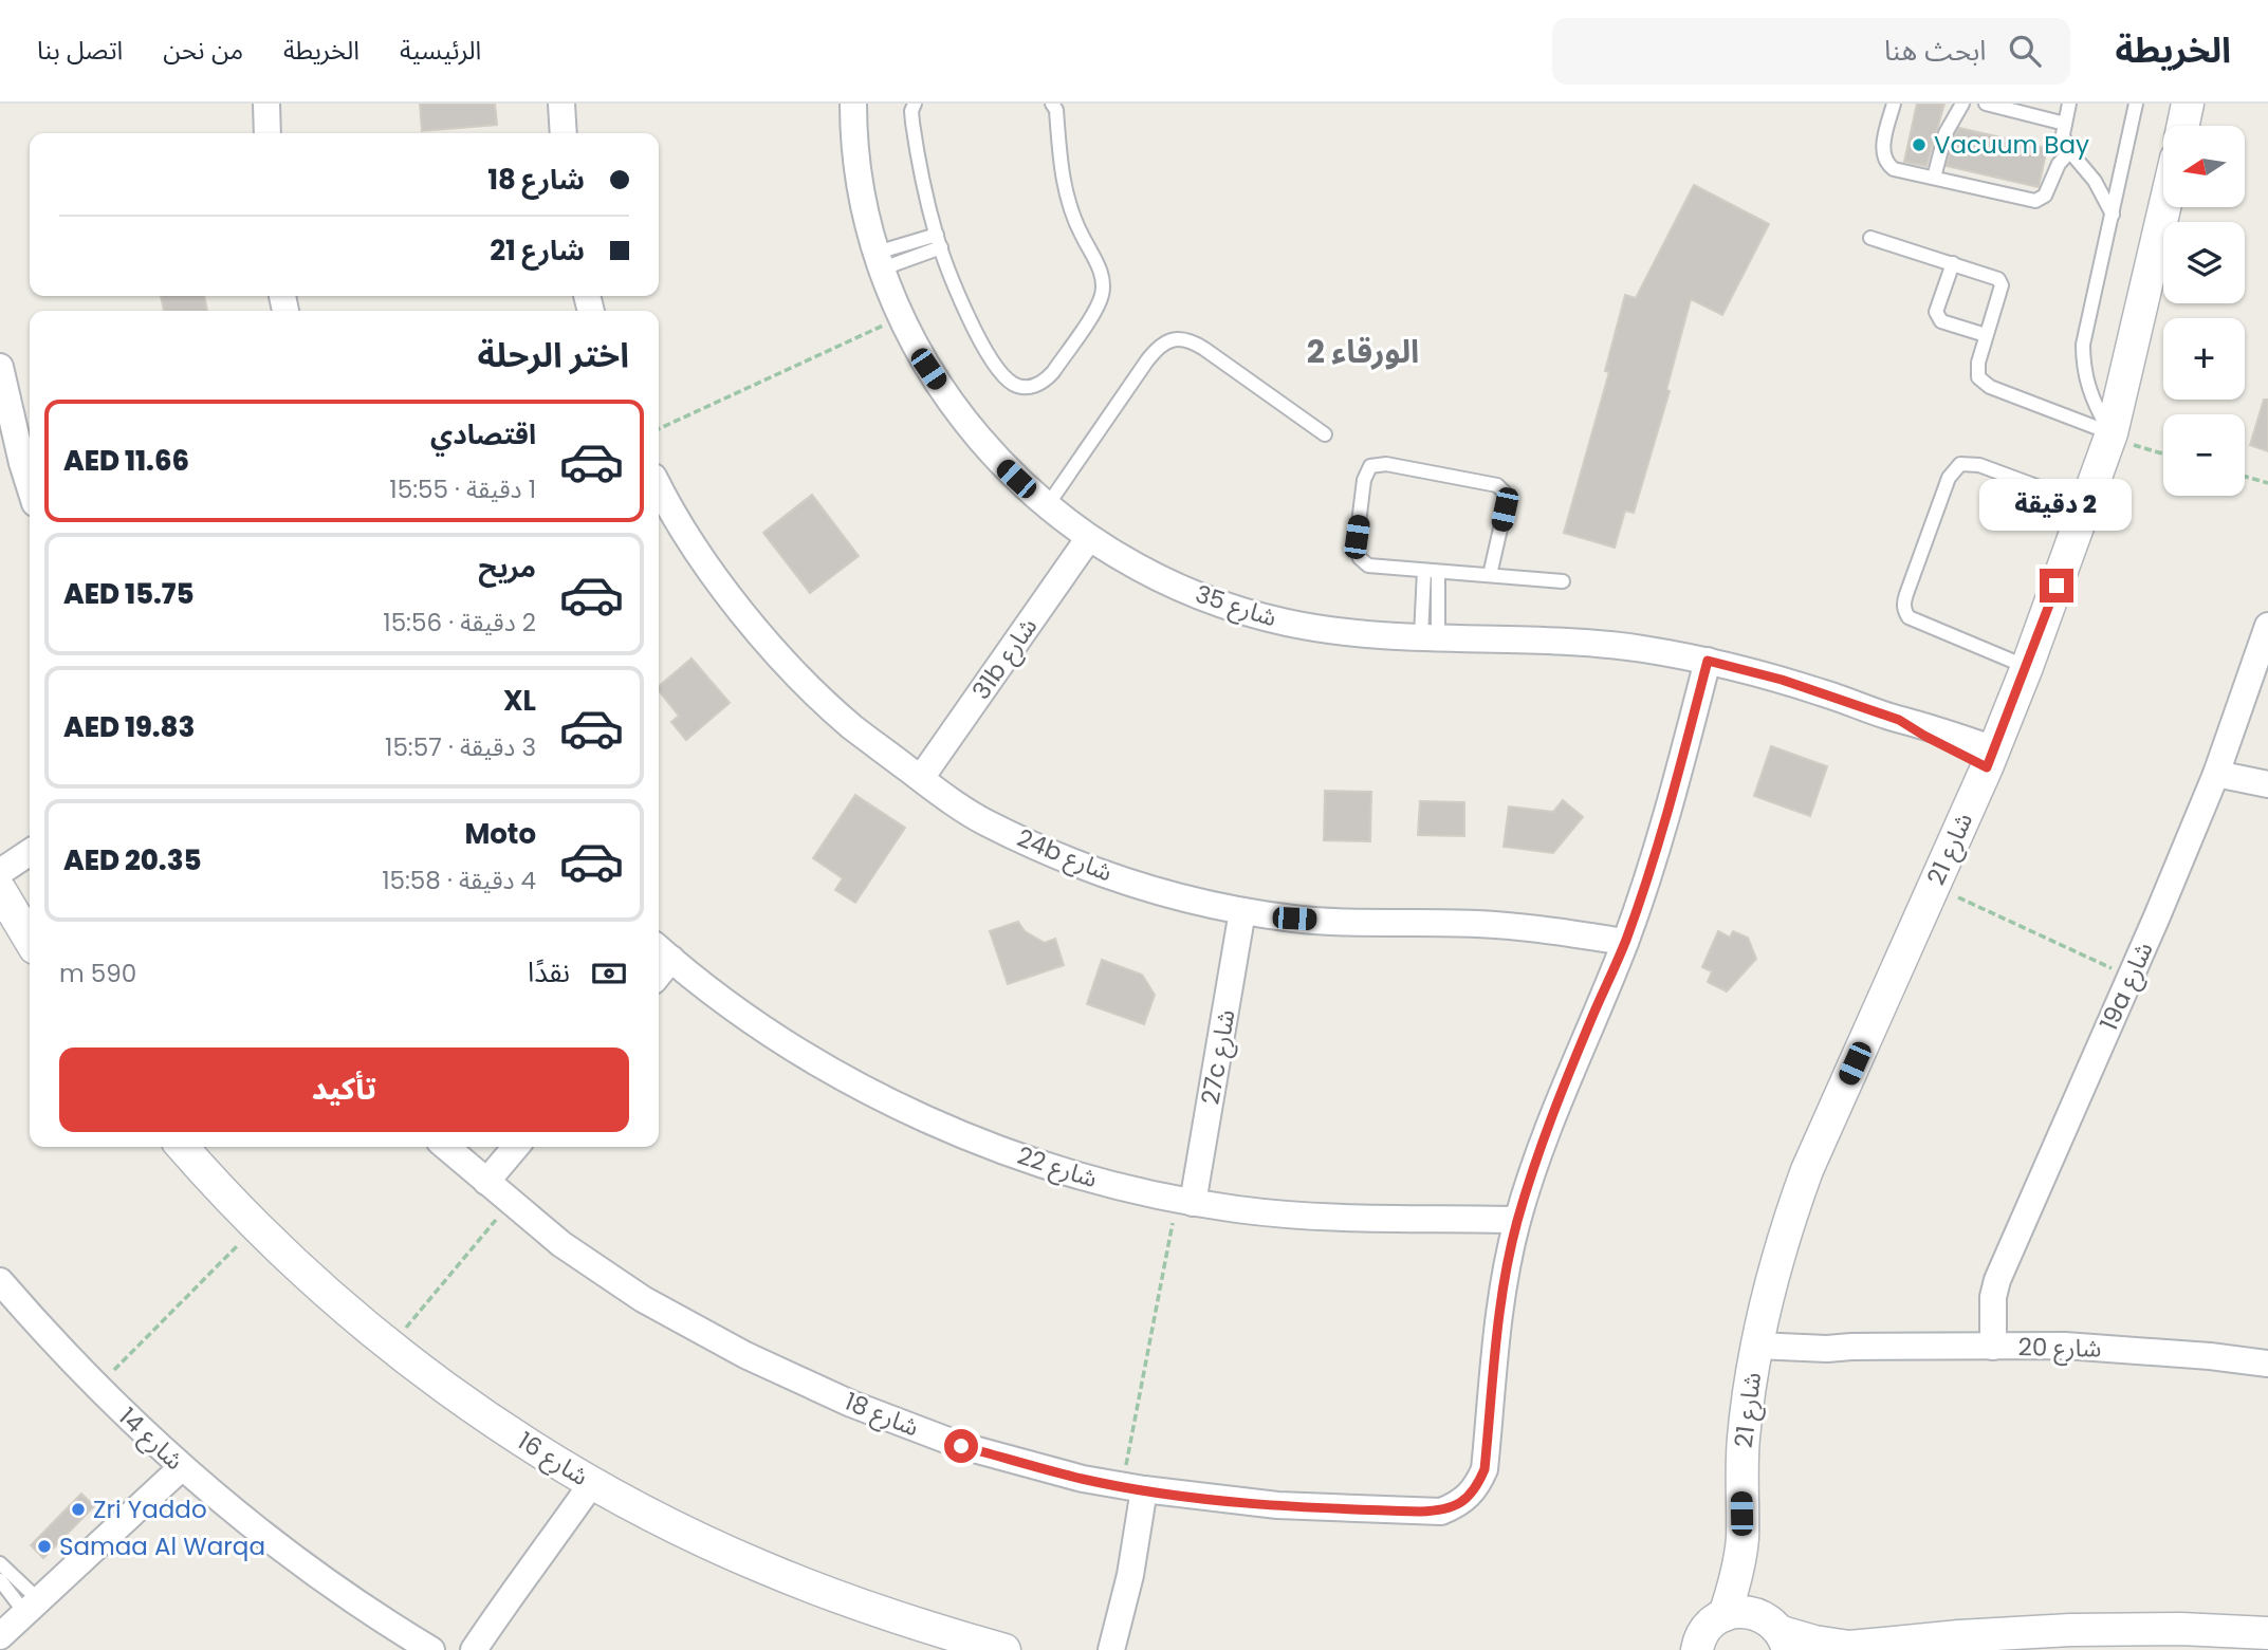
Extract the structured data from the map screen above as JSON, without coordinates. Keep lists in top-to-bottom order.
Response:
{
  "streets": {
    "street": [
      "شارع 35",
      "31b شارع",
      "شارع 21",
      "24b شارع",
      "19a شارع",
      "27c شارع",
      "شارع 22",
      "شارع 20",
      "شارع 18",
      "شارع 14",
      "شارع 16"
    ]
  },
  "crossings": [
    ["شارع 35", "31b شارع"],
    ["شارع 35", "شارع 21"],
    ["شارع 35", "شارع 18"],
    ["31b شارع", "24b شارع"],
    ["شارع 21", "شارع 20"],
    ["24b شارع", "27c شارع"],
    ["24b شارع", "شارع 18"],
    ["19a شارع", "شارع 20"],
    ["27c شارع", "شارع 22"],
    ["شارع 22", "شارع 18"]
  ],
  "districts": ["الورقاء 2"],
  "places": ["Vacuum Bay", "Zri Yaddo", "Samaa Al Warqa"],
  "north": "left",
  "page": {
    "header": "الخريطة",
    "search": "ابحث هنا",
    "nav": [
      "الرئيسية",
      "الخريطة",
      "من نحن",
      "اتصل بنا"
    ],
    "map_buttons": ["+", "−"],
    "banner": ["شارع 18", "شارع 21"],
    "heading": "اختر الرحلة",
    "list": [
      {
        "name": "اقتصادي",
        "note": "1 دقيقة · 15:55",
        "value": "AED 11.66"
      },
      {
        "name": "مريح",
        "note": "2 دقيقة · 15:56",
        "value": "AED 15.75"
      },
      {
        "name": "XL",
        "note": "3 دقيقة · 15:57",
        "value": "AED 19.83"
      },
      {
        "name": "Moto",
        "note": "4 دقيقة · 15:58",
        "value": "AED 20.35"
      }
    ],
    "bubble": "2 دقيقة",
    "pay": ["نقدًا", "590 m"],
    "buttons": "تأكيد"
  }
}
